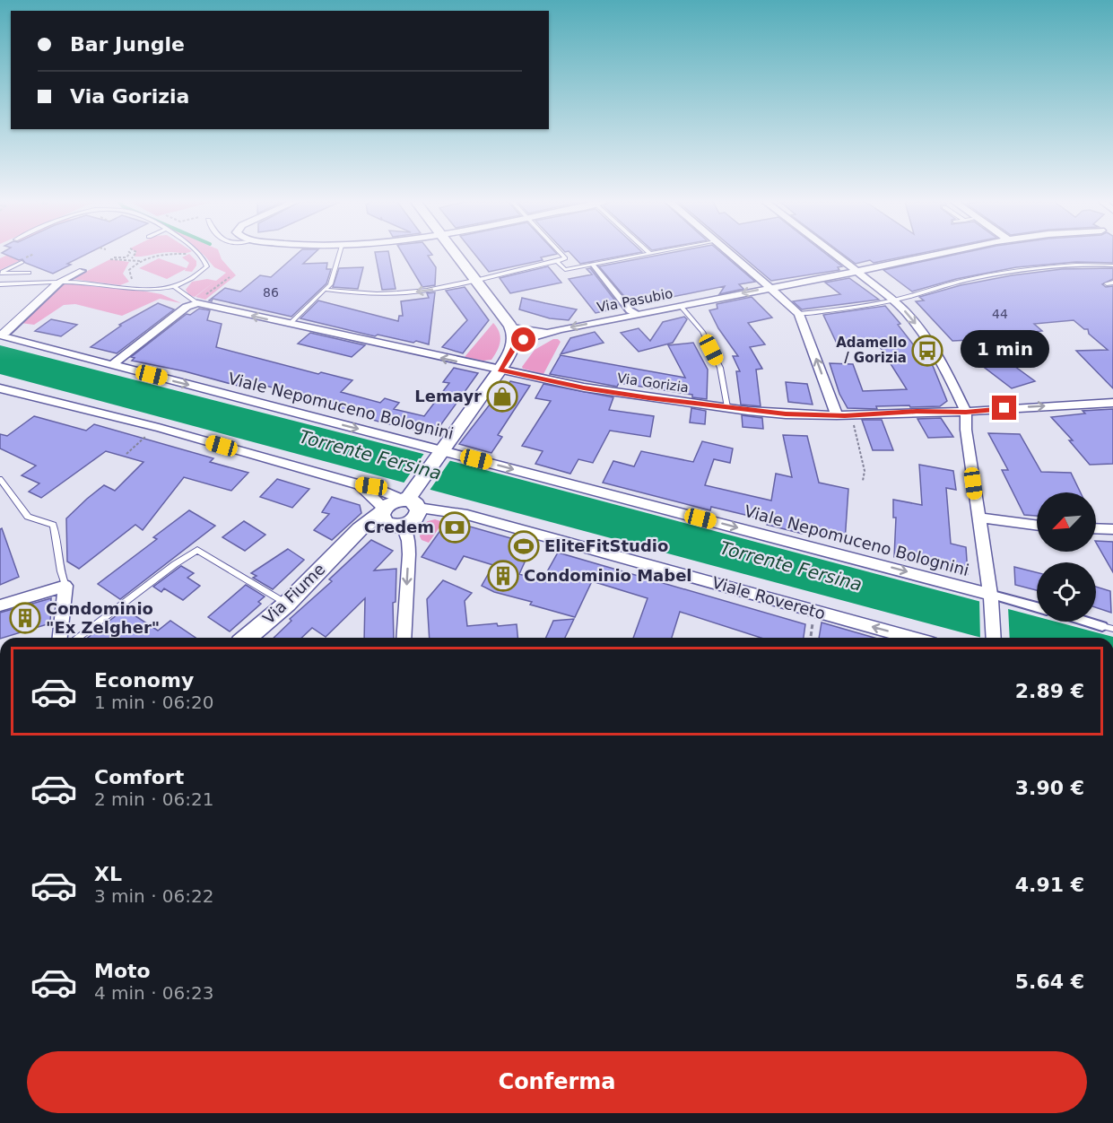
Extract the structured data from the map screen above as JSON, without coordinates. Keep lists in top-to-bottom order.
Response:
{
  "streets": {
    "main road": ["Via Fiume"],
    "street": [
      "Via Pasubio",
      "Via Gorizia",
      "Viale Nepomuceno Bolognini",
      "Viale Rovereto"
    ]
  },
  "crossings": [
    ["Via Fiume", "Viale Rovereto"]
  ],
  "one_way": ["Via Pasubio", "Viale Nepomuceno Bolognini", "Viale Rovereto"],
  "water": ["Torrente Fersina"],
  "places": {
    "bus stop": ["Adamello / Gorizia"],
    "shop": ["Lemayr"],
    "bank": ["Credem"],
    "sports": ["EliteFitStudio"],
    "building": ["Condominio Mabel", "Condominio \"Ex Zelgher\""]
  },
  "house_numbers": ["86", "44"],
  "north": "bottom left",
  "page": {
    "banner": ["Bar Jungle", "Via Gorizia"],
    "bubble": "1 min",
    "list": [
      {
        "name": "Economy",
        "note": "1 min · 06:20",
        "value": "2.89 €"
      },
      {
        "name": "Comfort",
        "note": "2 min · 06:21",
        "value": "3.90 €"
      },
      {
        "name": "XL",
        "note": "3 min · 06:22",
        "value": "4.91 €"
      },
      {
        "name": "Moto",
        "note": "4 min · 06:23",
        "value": "5.64 €"
      }
    ],
    "buttons": "Conferma"
  }
}
